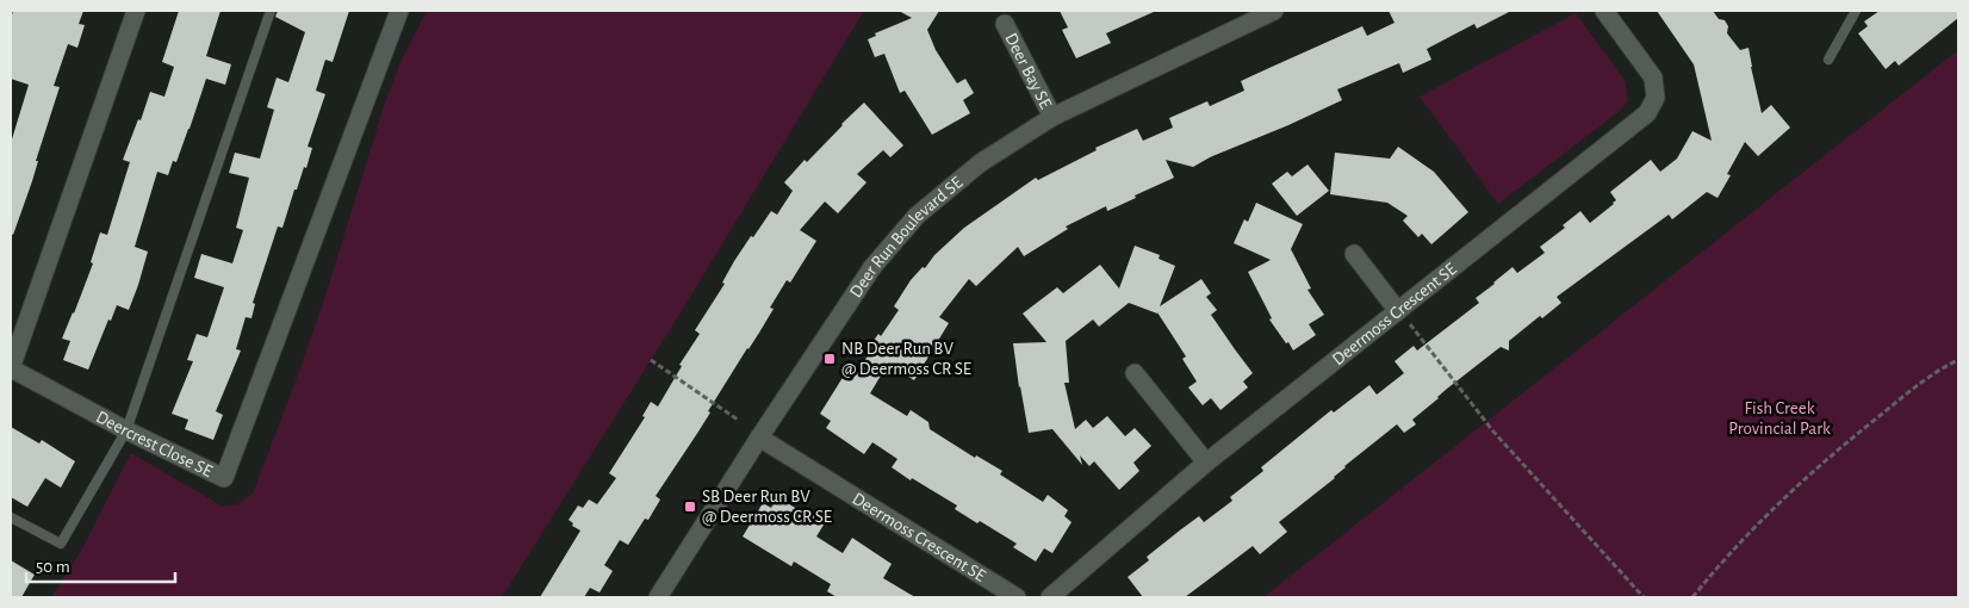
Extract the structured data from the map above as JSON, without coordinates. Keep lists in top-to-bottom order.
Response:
{
  "streets": {
    "street": [
      "Deer Bay SE",
      "Deer Run Boulevard SE",
      "Deermoss Crescent SE",
      "Deercrest Close SE"
    ]
  },
  "crossings": [
    ["Deer Bay SE", "Deer Run Boulevard SE"],
    ["Deer Run Boulevard SE", "Deermoss Crescent SE"]
  ],
  "parks": ["Fish Creek Provincial Park"],
  "places": {
    "transit": ["NB Deer Run BV @ Deermoss CR SE", "SB Deer Run BV @ Deermoss CR SE"]
  },
  "scale_bar": "50 m"
}
